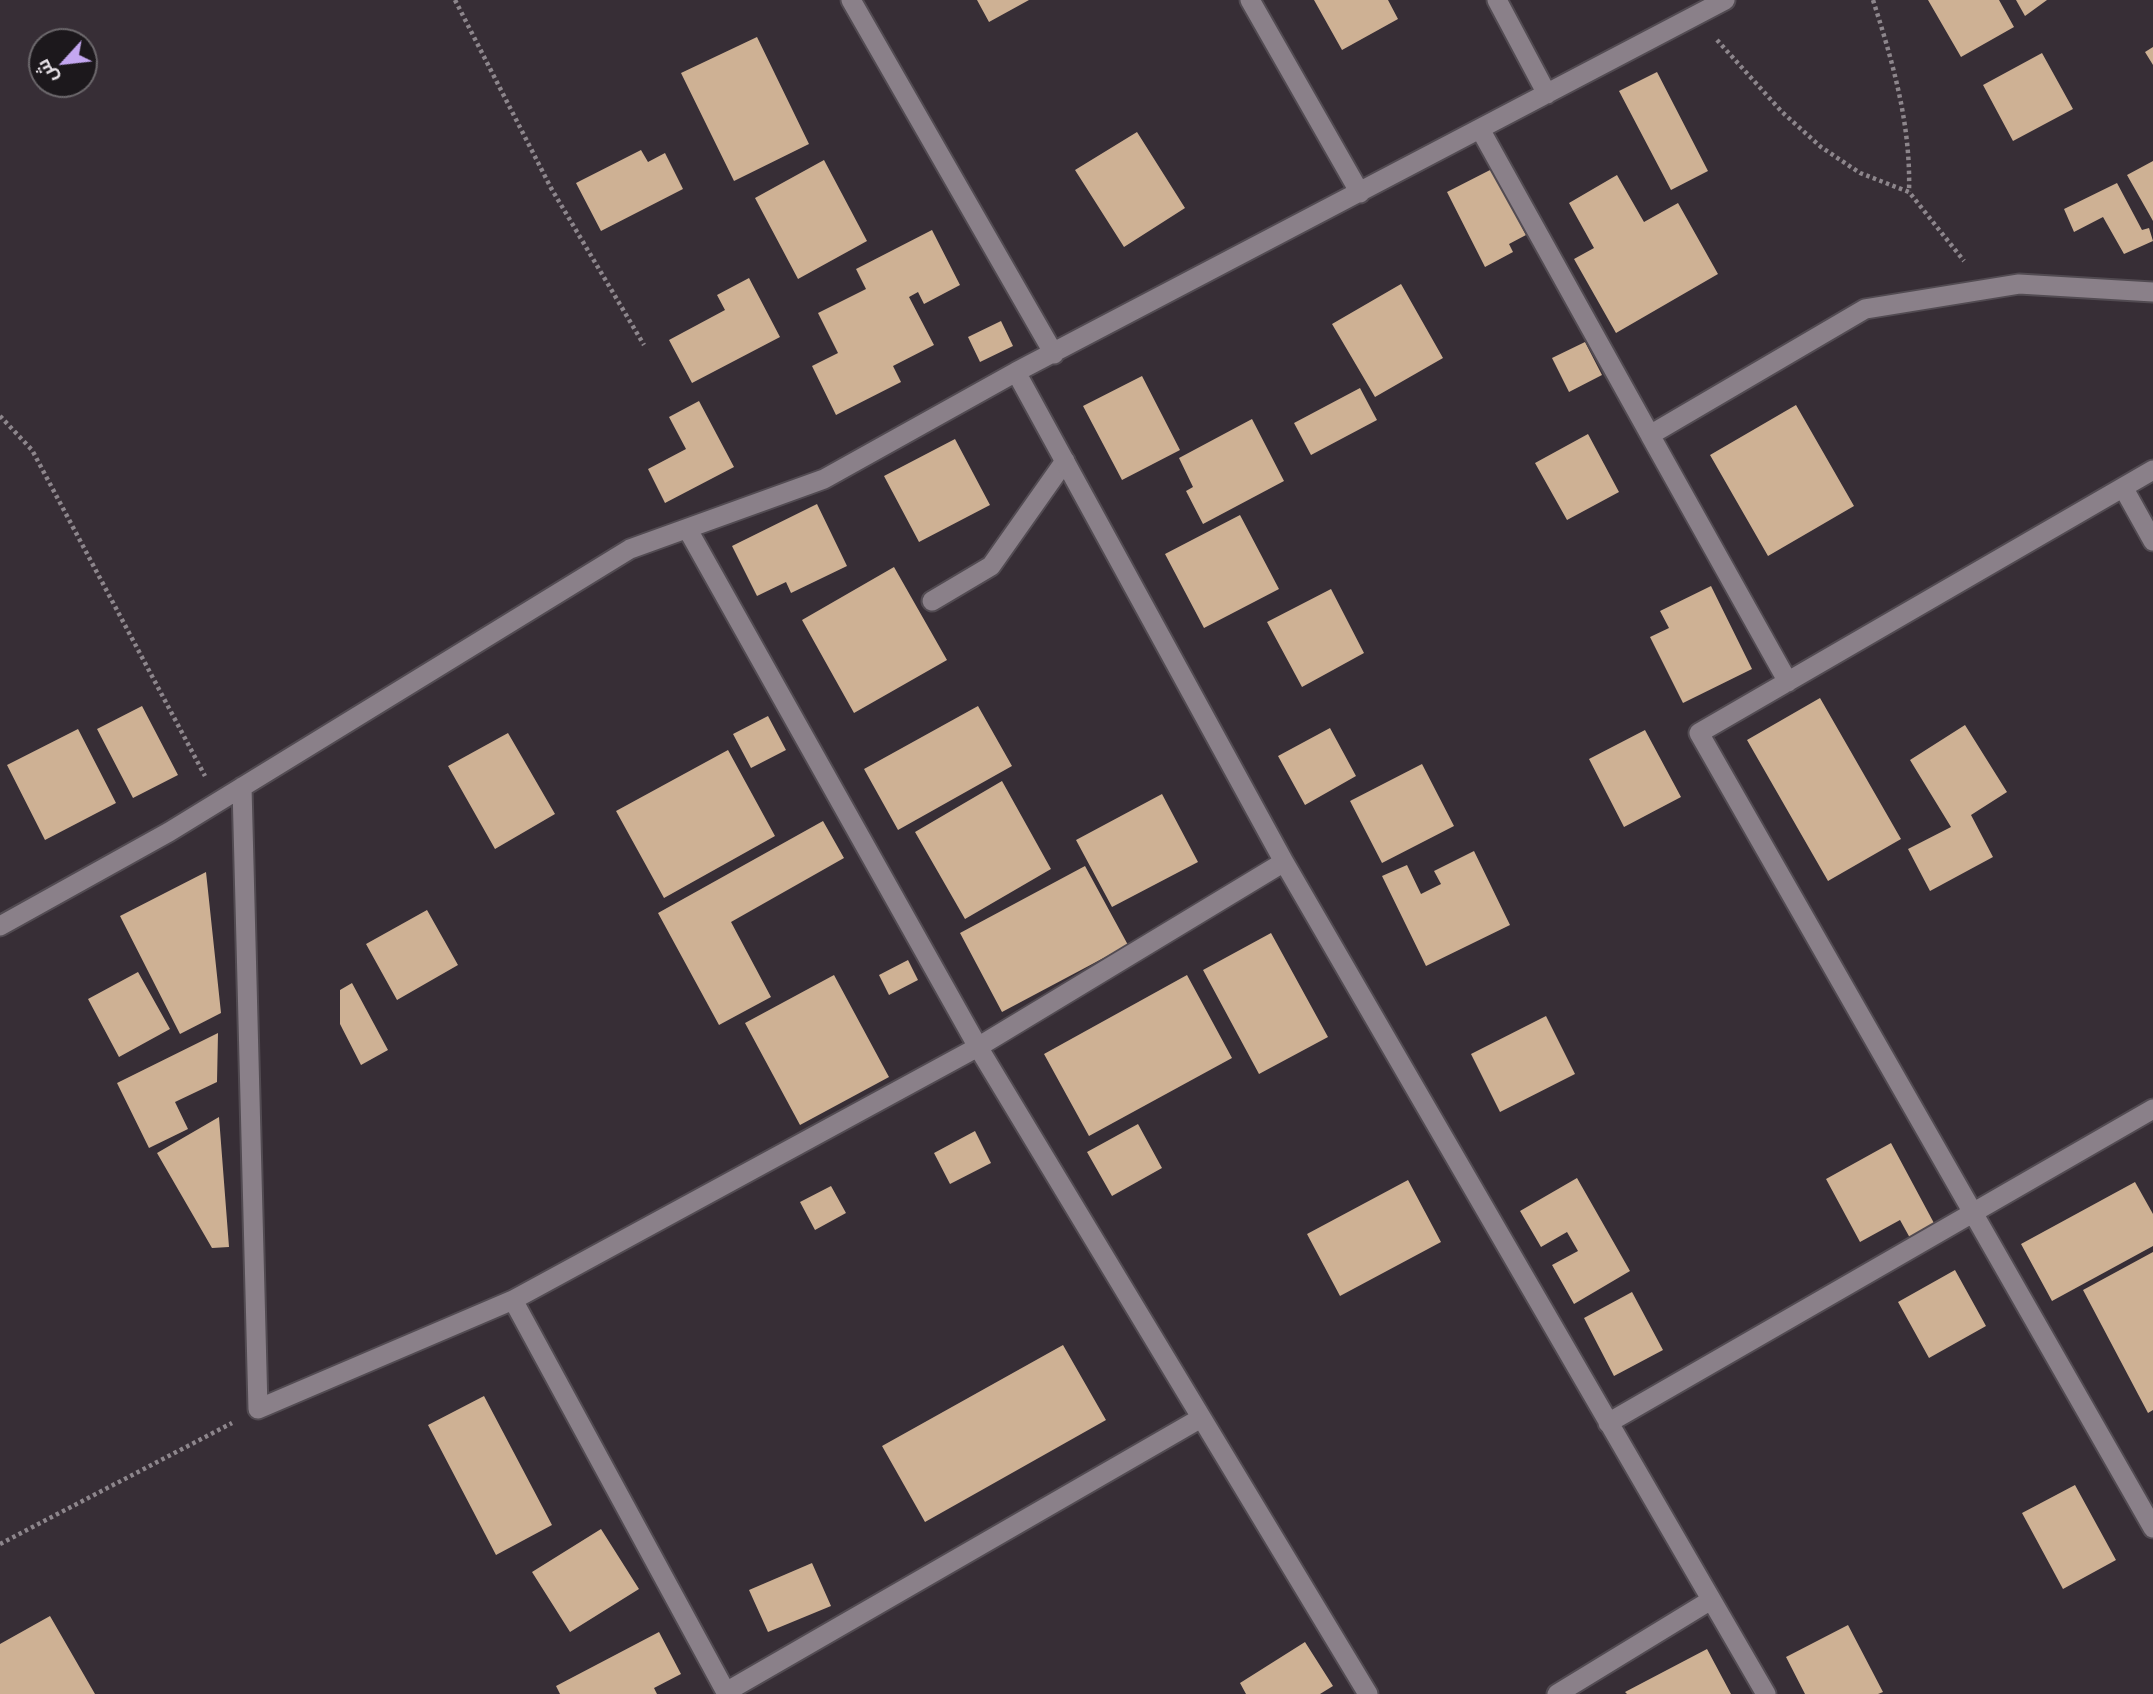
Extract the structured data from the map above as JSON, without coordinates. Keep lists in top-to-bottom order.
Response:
{
  "north": "bottom left"
}
